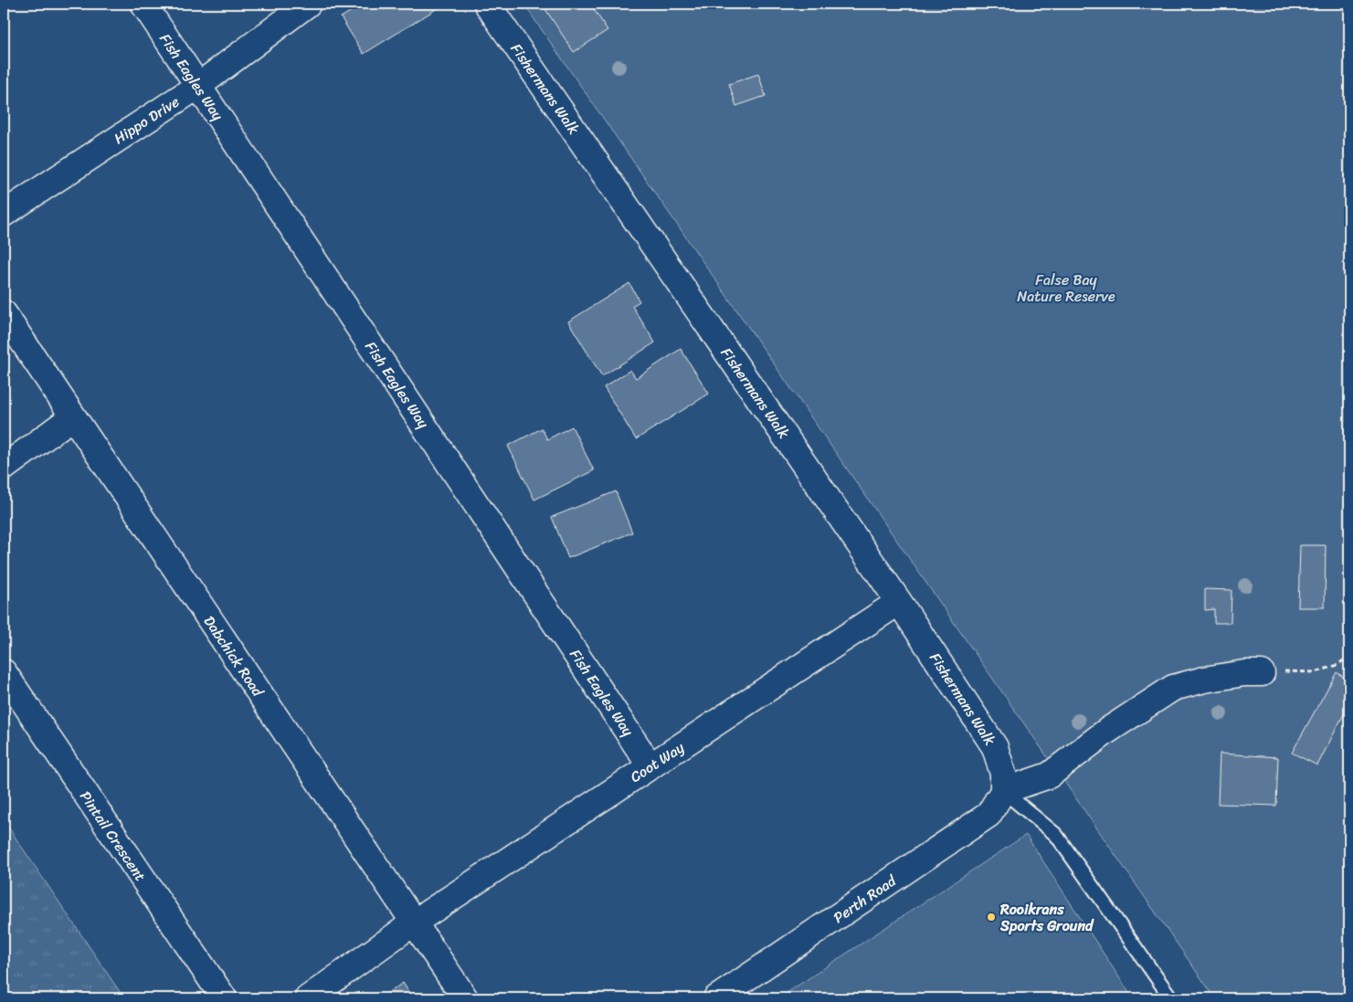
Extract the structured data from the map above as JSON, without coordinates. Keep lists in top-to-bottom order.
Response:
{
  "streets": {
    "street": [
      "Fish Eagles Way",
      "Fishermans Walk",
      "Hippo Drive",
      "Dabchick Road",
      "Coot Way",
      "Pintail Crescent",
      "Perth Road"
    ]
  },
  "crossings": [
    ["Fish Eagles Way", "Hippo Drive"],
    ["Fish Eagles Way", "Coot Way"],
    ["Fishermans Walk", "Coot Way"],
    ["Fishermans Walk", "Perth Road"],
    ["Dabchick Road", "Coot Way"]
  ],
  "parks": ["False Bay Nature Reserve"],
  "places": ["Rooikrans Sports Ground"]
}
